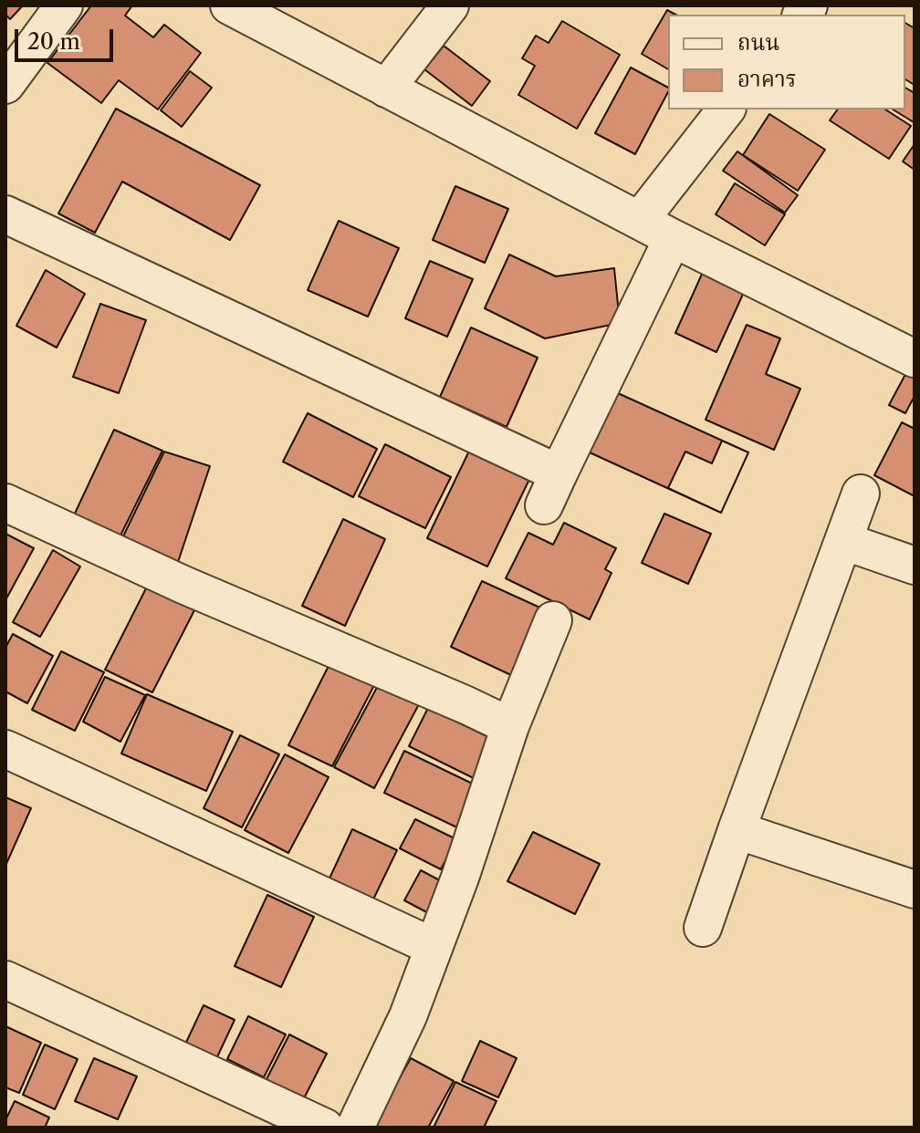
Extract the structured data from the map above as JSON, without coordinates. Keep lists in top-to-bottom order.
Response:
{
  "legend": ["ถนน", "อาคาร"],
  "scale_bar": "20 m"
}
